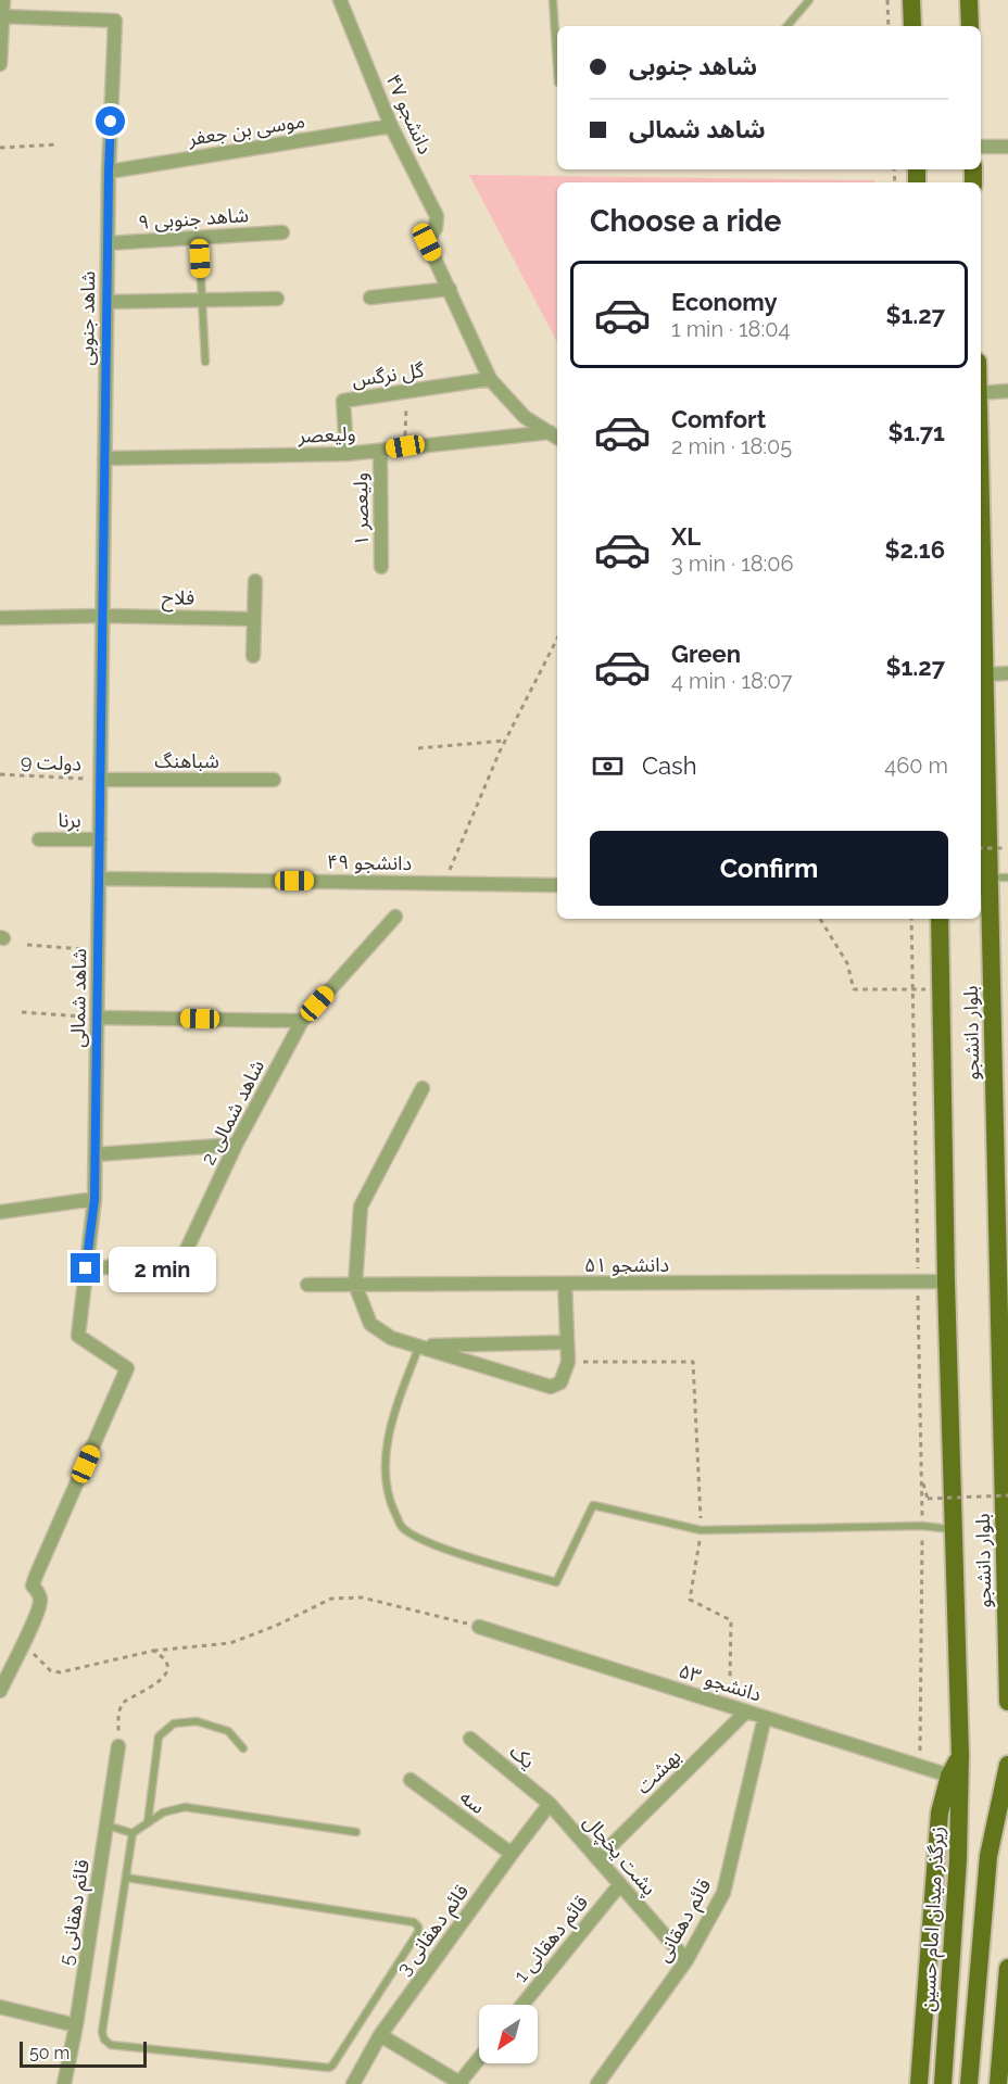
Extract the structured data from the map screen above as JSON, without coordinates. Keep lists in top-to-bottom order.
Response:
{
  "streets": {
    "main road": ["بلوار دانشجو", "زیرگذر میدان امام حسین"],
    "street": [
      "دانشجو ۴۷",
      "موسی بن جعفر",
      "شاهد جنوبی ۹",
      "شاهد جنوبی",
      "گل نرگس",
      "ولیعصر",
      "ولیعصر ۱",
      "فلاح",
      "شباهنگ",
      "برنا",
      "دانشجو ۴۹",
      "شاهد شمالی",
      "شاهد شمالی 2",
      "دانشجو ۵۱",
      "دانشجو ۵۳",
      "یک",
      "بهشت",
      "سه",
      "پشت یخچال",
      "قائم دهقانی 5",
      "قائم دهقانی",
      "قائم دهقانی 3",
      "قائم دهقانی 1"
    ],
    "path": ["دولت 9"]
  },
  "crossings": [
    ["دانشجو ۴۷", "موسی بن جعفر"],
    ["موسی بن جعفر", "شاهد جنوبی"],
    ["شاهد جنوبی ۹", "شاهد جنوبی"],
    ["شاهد جنوبی", "ولیعصر"],
    ["شاهد جنوبی", "فلاح"],
    ["شاهد جنوبی", "شاهد شمالی"],
    ["گل نرگس", "ولیعصر"],
    ["ولیعصر", "ولیعصر ۱"],
    ["فلاح", "شاهد شمالی"],
    ["شباهنگ", "دولت 9"],
    ["شباهنگ", "شاهد شمالی"],
    ["دولت 9", "شاهد شمالی"],
    ["برنا", "شاهد شمالی"],
    ["دانشجو ۴۹", "شاهد شمالی"],
    ["شاهد شمالی", "شاهد شمالی 2"],
    ["بلوار دانشجو", "دانشجو ۵۱"],
    ["بلوار دانشجو", "زیرگذر میدان امام حسین"],
    ["دانشجو ۵۳", "بهشت"],
    ["دانشجو ۵۳", "قائم دهقانی"],
    ["یک", "پشت یخچال"],
    ["یک", "قائم دهقانی 3"],
    ["بهشت", "پشت یخچال"],
    ["سه", "قائم دهقانی 3"],
    ["پشت یخچال", "قائم دهقانی"],
    ["پشت یخچال", "قائم دهقانی 3"],
    ["پشت یخچال", "قائم دهقانی 1"]
  ],
  "scale_bar": "50 m",
  "north": "bottom left",
  "page": {
    "banner": ["شاهد جنوبی", "شاهد شمالی"],
    "heading": "Choose a ride",
    "list": [
      {
        "name": "Economy",
        "note": "1 min · 18:04",
        "value": "$1.27"
      },
      {
        "name": "Comfort",
        "note": "2 min · 18:05",
        "value": "$1.71"
      },
      {
        "name": "XL",
        "note": "3 min · 18:06",
        "value": "$2.16"
      },
      {
        "name": "Green",
        "note": "4 min · 18:07",
        "value": "$1.27"
      }
    ],
    "pay": ["Cash", "460 m"],
    "buttons": "Confirm",
    "bubble": "2 min",
    "scale": "50 m"
  }
}
